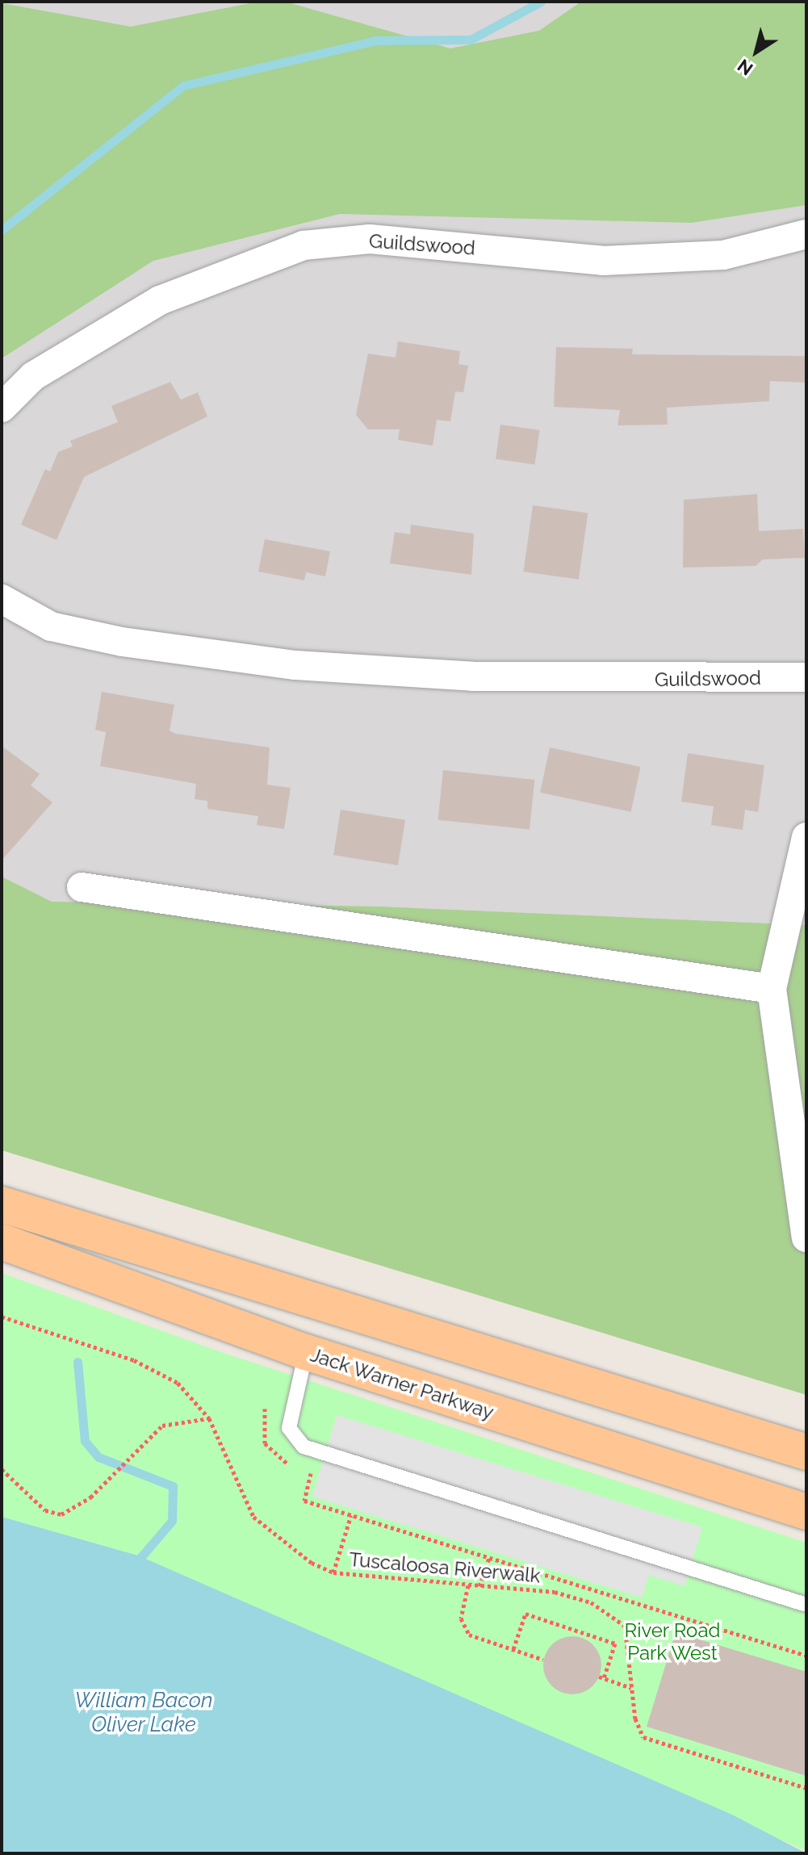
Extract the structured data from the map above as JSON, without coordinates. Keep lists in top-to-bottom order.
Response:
{
  "streets": {
    "main road": ["Jack Warner Parkway"],
    "street": ["Guildswood"],
    "path": ["Tuscaloosa Riverwalk"]
  },
  "water": ["William Bacon Oliver Lake"],
  "parks": ["River Road Park West"],
  "north": "bottom left"
}
